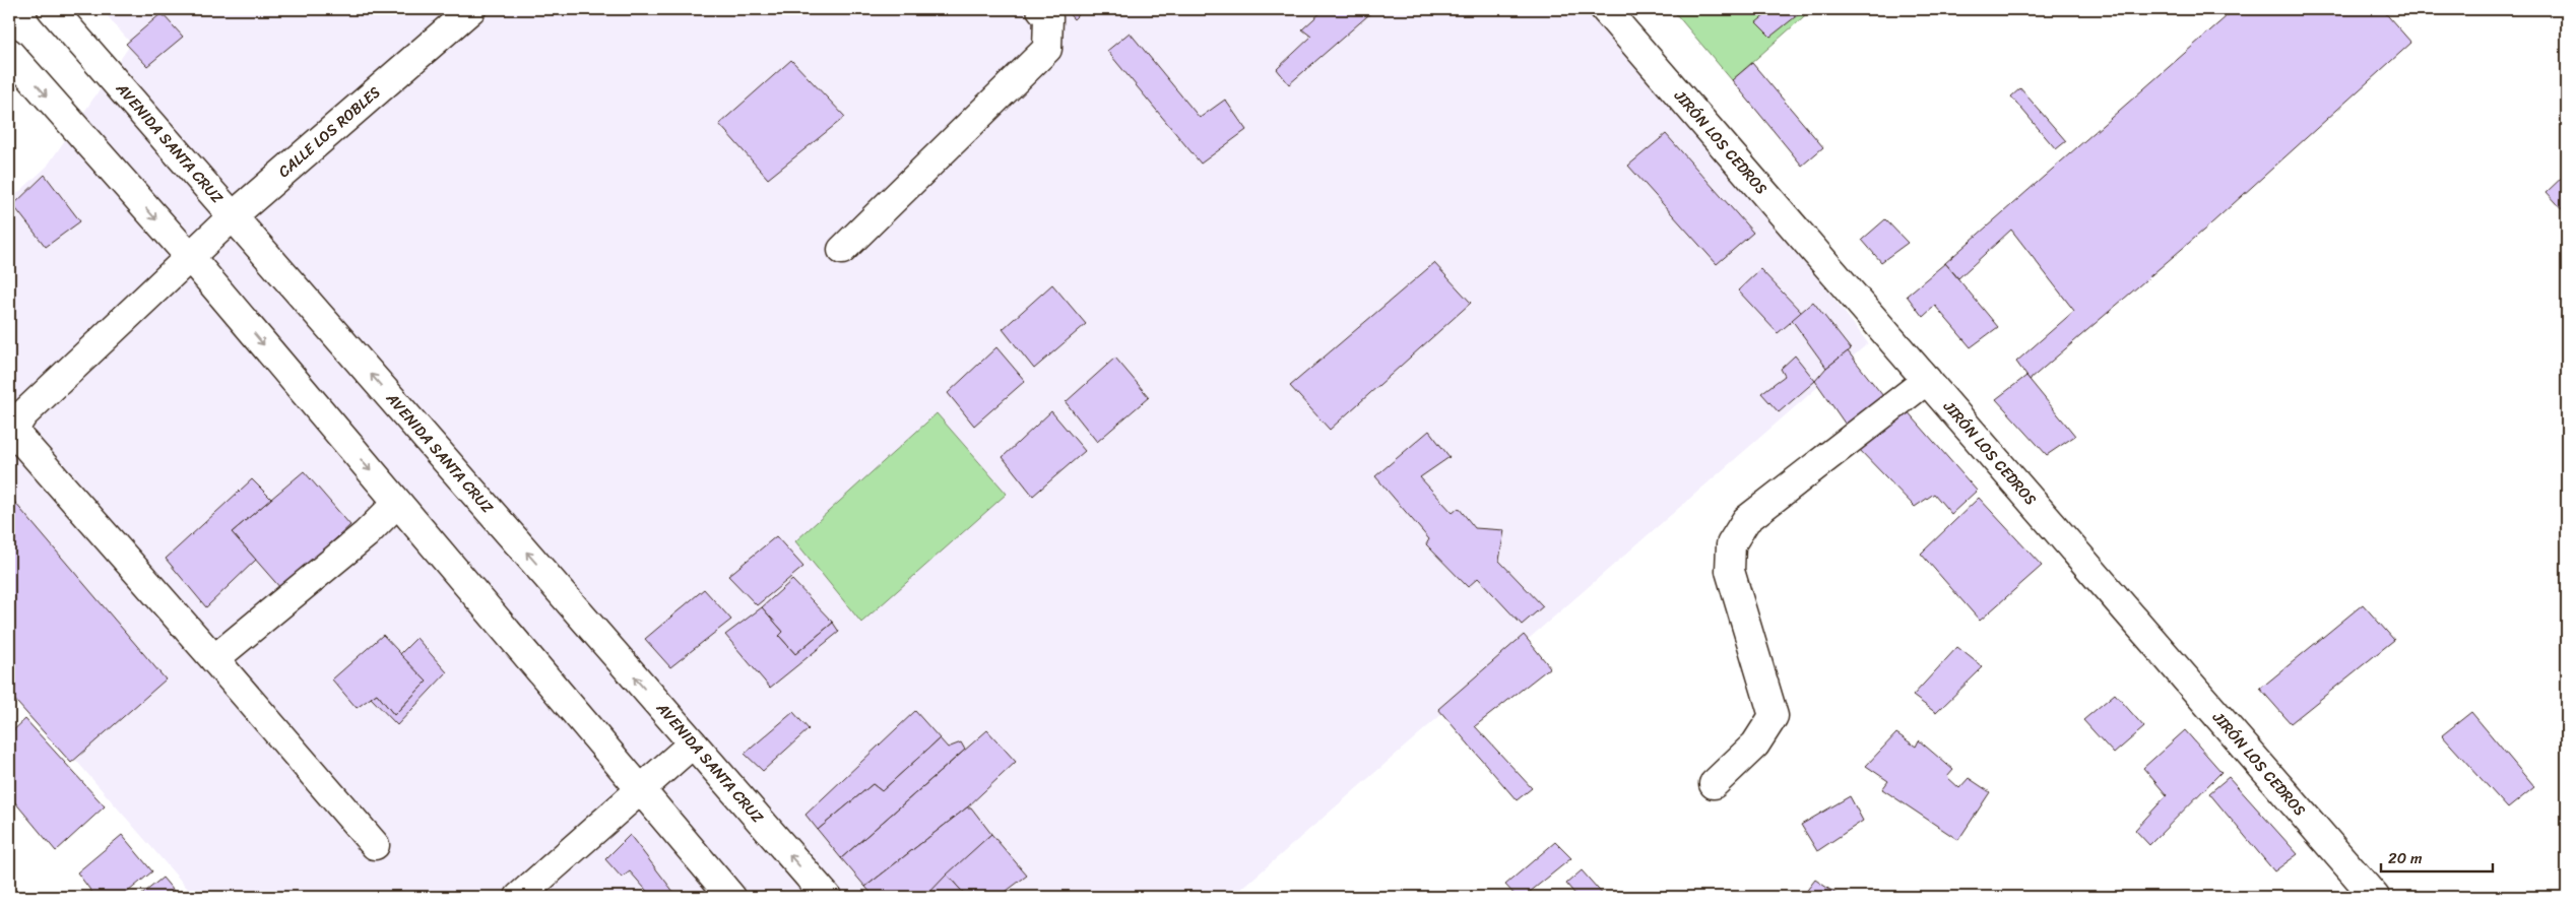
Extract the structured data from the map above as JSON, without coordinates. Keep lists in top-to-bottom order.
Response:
{
  "streets": {
    "street": ["CALLE LOS ROBLES", "JIRÓN LOS CEDROS", "AVENIDA SANTA CRUZ"]
  },
  "crossings": [
    ["CALLE LOS ROBLES", "AVENIDA SANTA CRUZ"]
  ],
  "scale_bar": "20 m"
}
